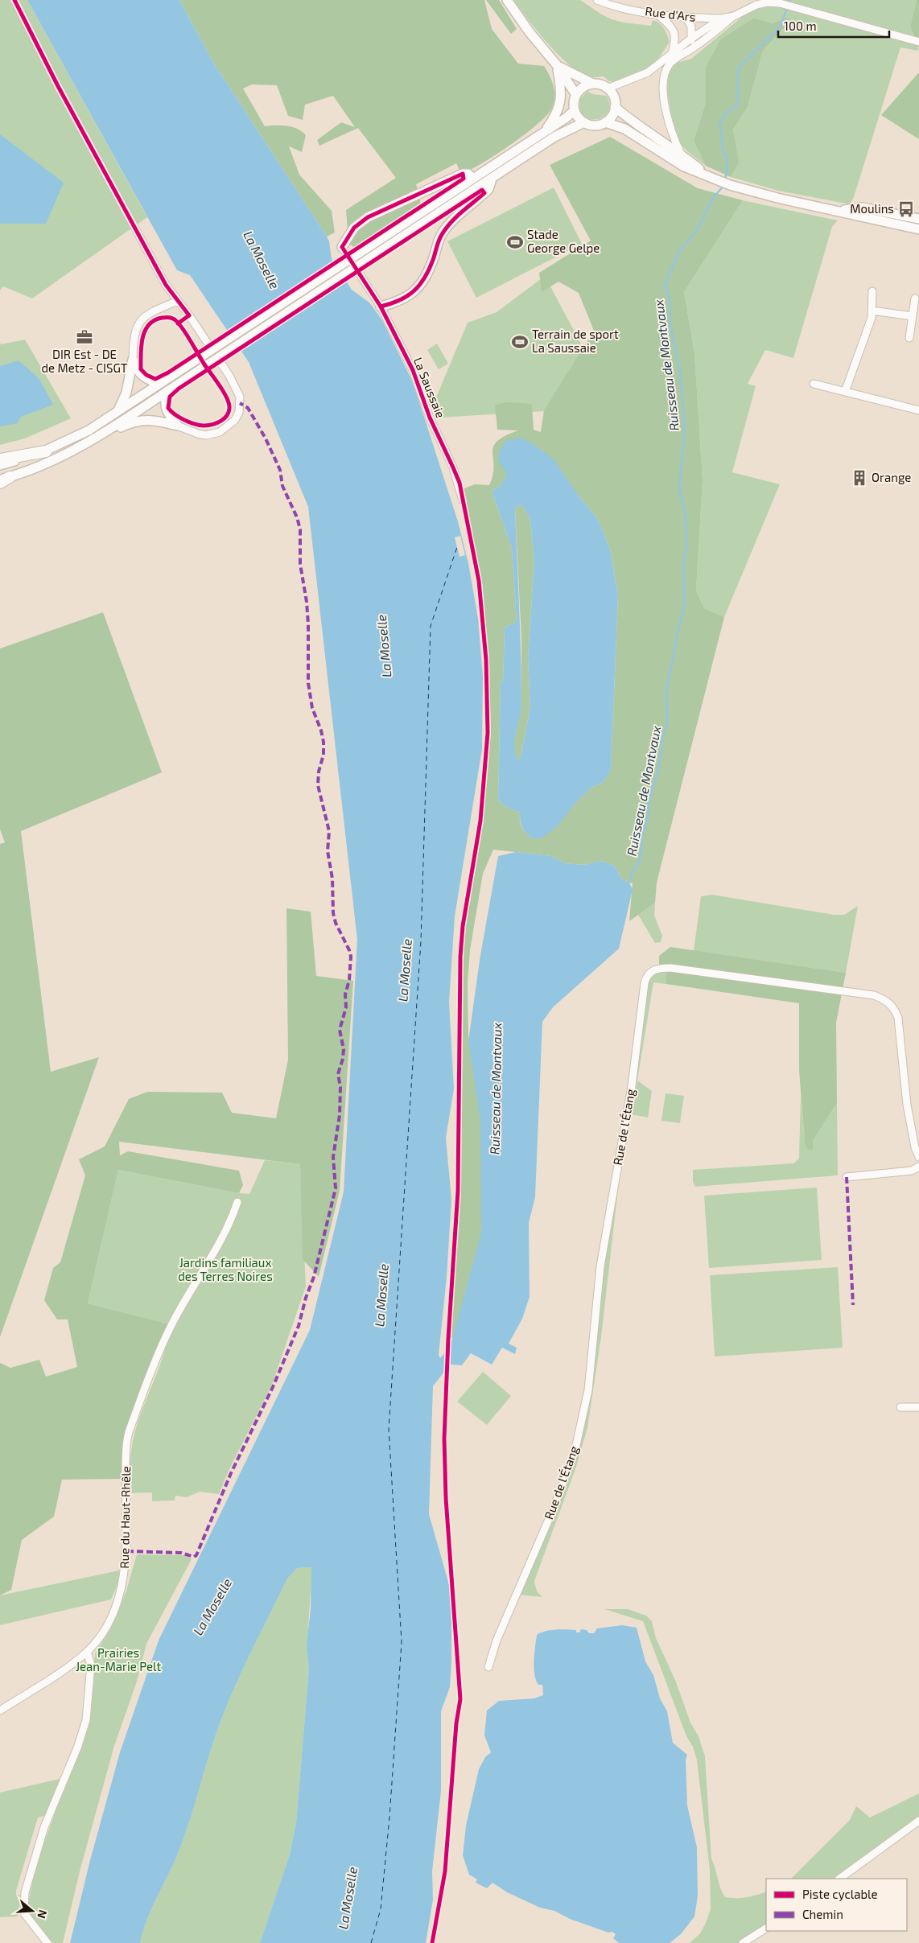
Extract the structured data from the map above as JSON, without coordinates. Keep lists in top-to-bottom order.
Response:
{
  "streets": {
    "street": [
      "Rue d'Ars",
      "La Saussaie",
      "Rue de l'Étang",
      "Rue du Haut-Rhêle"
    ]
  },
  "water": ["La Moselle", "Ruisseau de Montvaux"],
  "parks": ["Jardins familiaux des Terres Noires", "Prairies Jean-Marie Pelt"],
  "places": {
    "bus stop": ["Moulins"],
    "sports": ["Stade George Gelpe", "Terrain de sport La Saussaie"],
    "office": ["DIR Est - DE de Metz - CISGT"],
    "building": ["Orange"]
  },
  "legend": ["Piste cyclable", "Chemin"],
  "scale_bar": "100 m",
  "north": "right"
}
